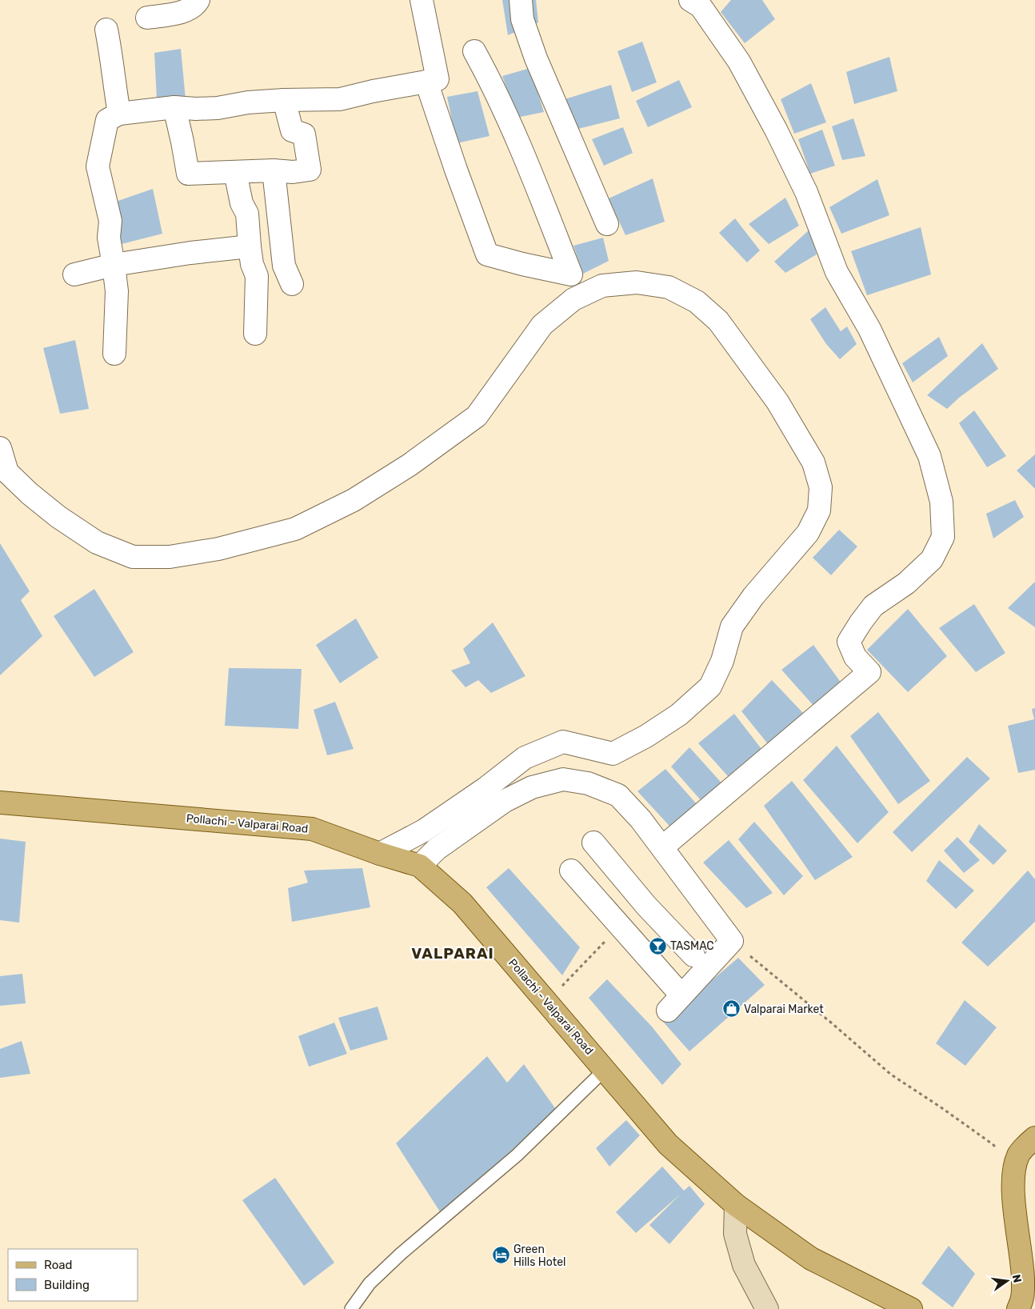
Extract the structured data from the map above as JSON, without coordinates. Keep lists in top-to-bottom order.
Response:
{
  "streets": {
    "main road": ["Pollachi - Valparai Road"]
  },
  "districts": ["VALPARAI"],
  "places": {
    "bar": ["TASMAC"],
    "shop": ["Valparai Market"],
    "hotel": ["Green Hills Hotel"]
  },
  "legend": ["Road", "Building"],
  "north": "right"
}
